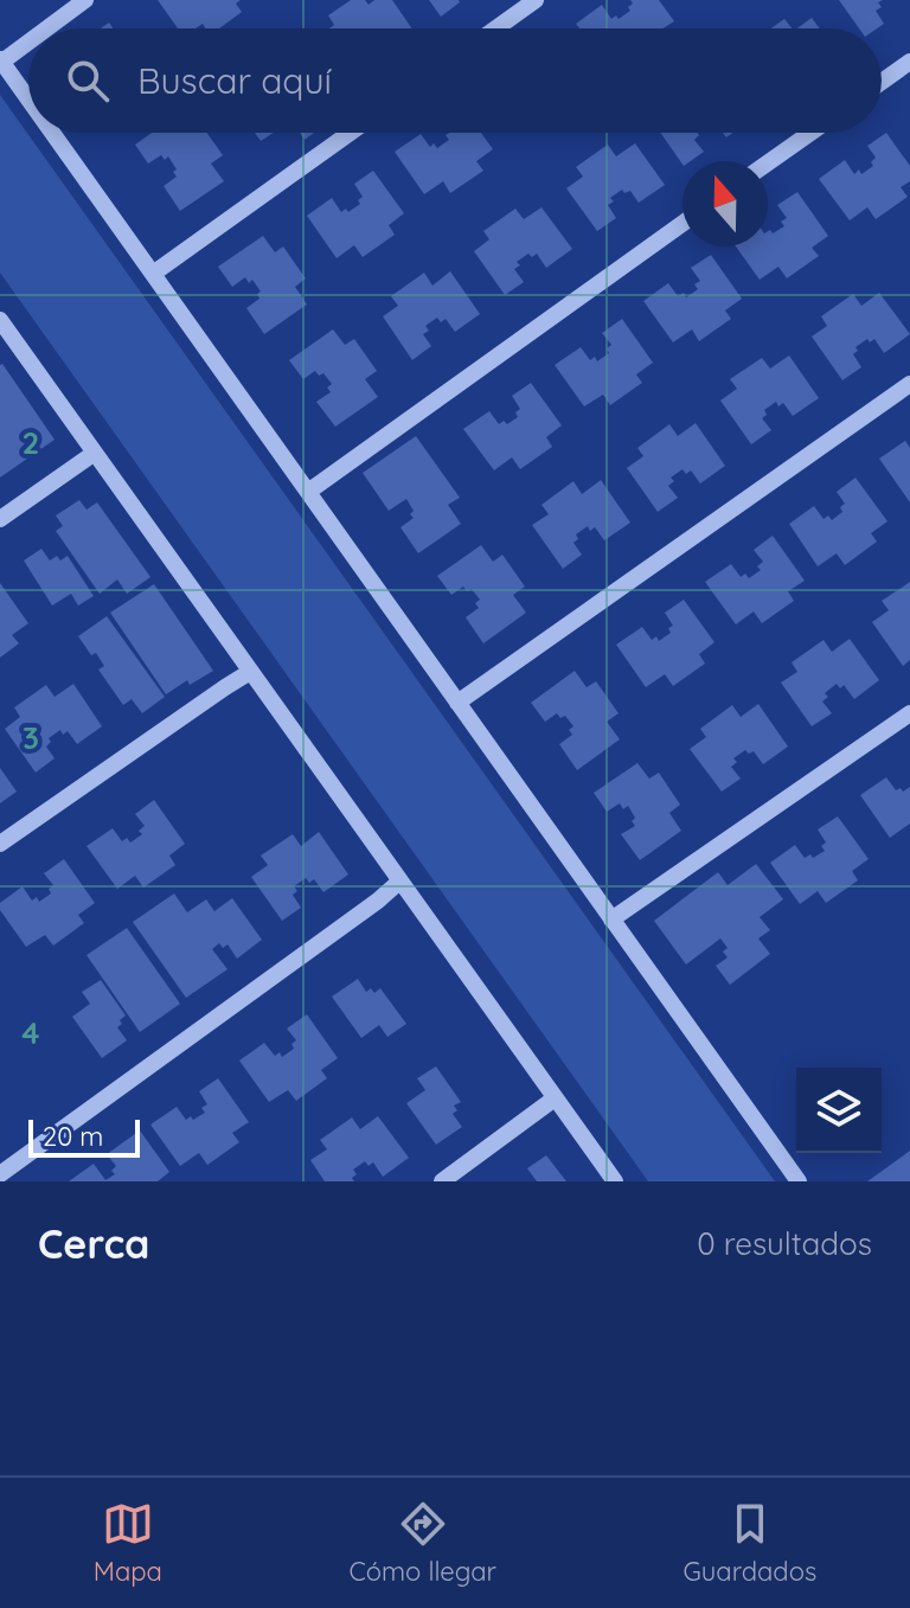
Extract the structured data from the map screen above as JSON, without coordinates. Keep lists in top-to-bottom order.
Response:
{
  "scale_bar": "20 m",
  "north": "top",
  "page": {
    "search": "Buscar aquí",
    "scale": "20 m",
    "heading": ["Cerca", "0 resultados"],
    "nav": ["Mapa", "Cómo llegar", "Guardados"]
  },
  "grid": {
    "rows": ["2", "3", "4"]
  }
}
